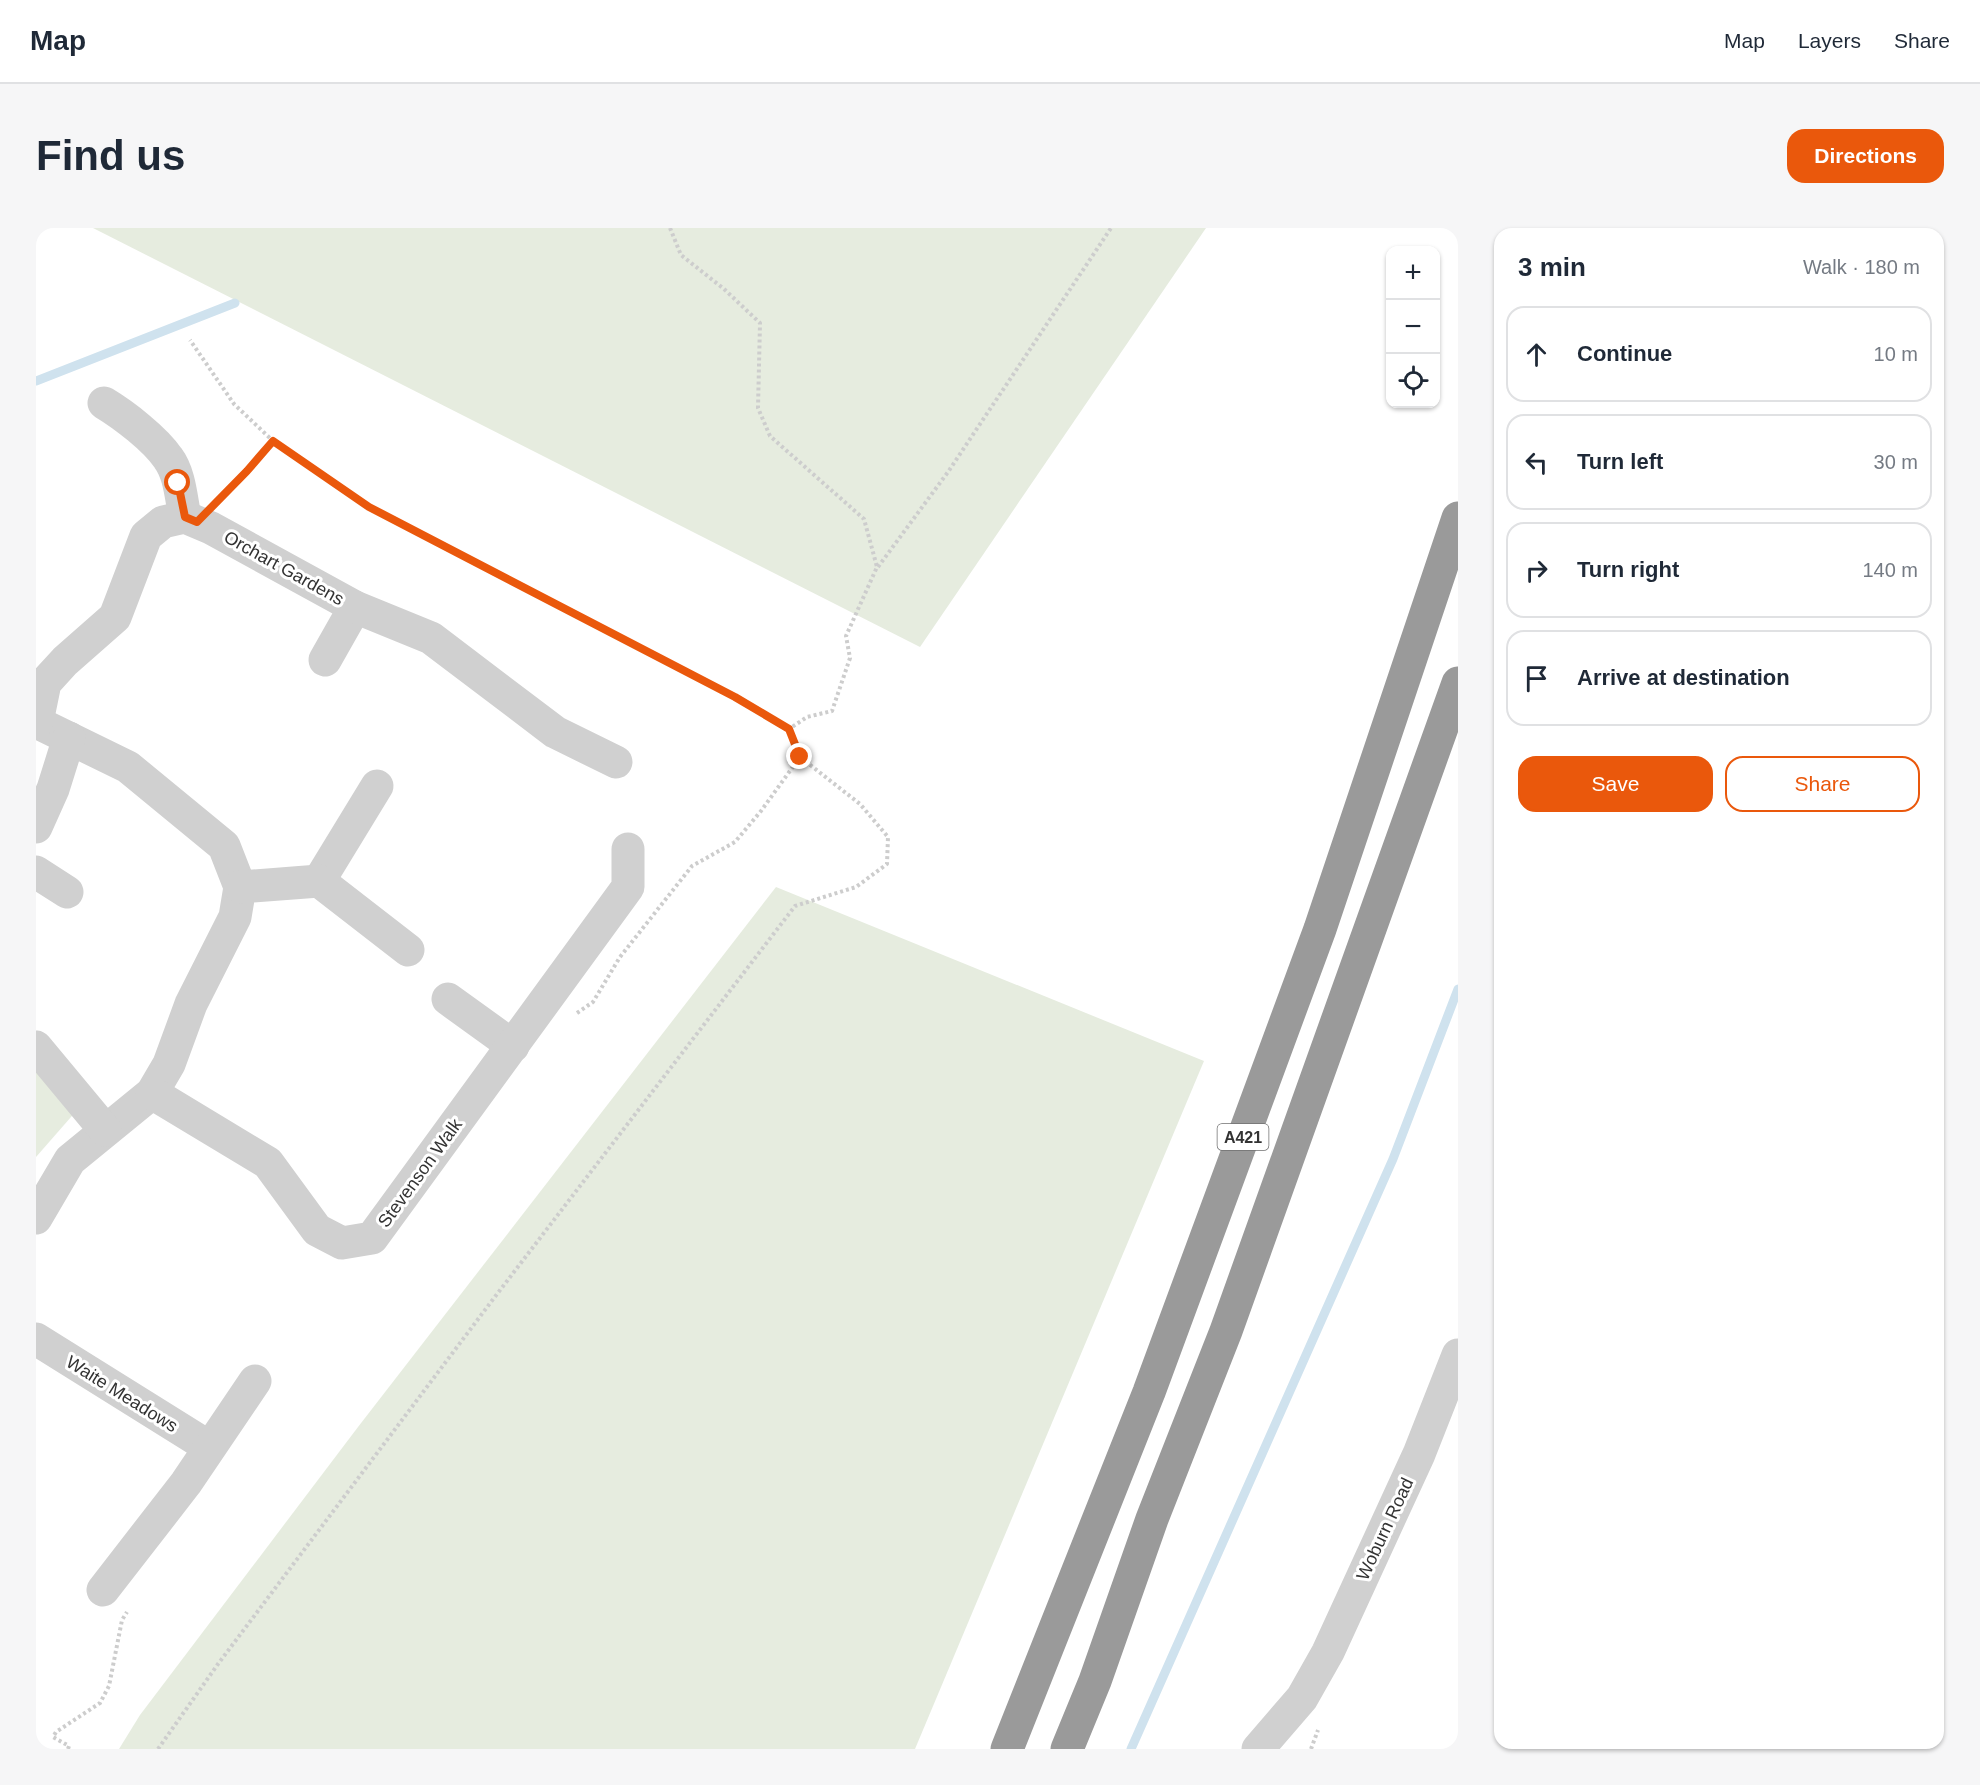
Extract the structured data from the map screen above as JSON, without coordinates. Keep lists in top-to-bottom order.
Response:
{
  "streets": {
    "highway": ["A421"],
    "street": [
      "Orchart Gardens",
      "Stevenson Walk",
      "Waite Meadows",
      "Woburn Road"
    ]
  },
  "page": {
    "header": "Map",
    "nav": ["Map", "Layers", "Share"],
    "buttons": [
      "Directions",
      ["Save", "Share"]
    ],
    "title": "Find us",
    "heading": ["3 min", "Walk · 180 m"],
    "map_buttons": ["+", "−"],
    "list": [
      ["Continue", "10 m"],
      ["Turn left", "30 m"],
      ["Turn right", "140 m"],
      "Arrive at destination"
    ]
  }
}
